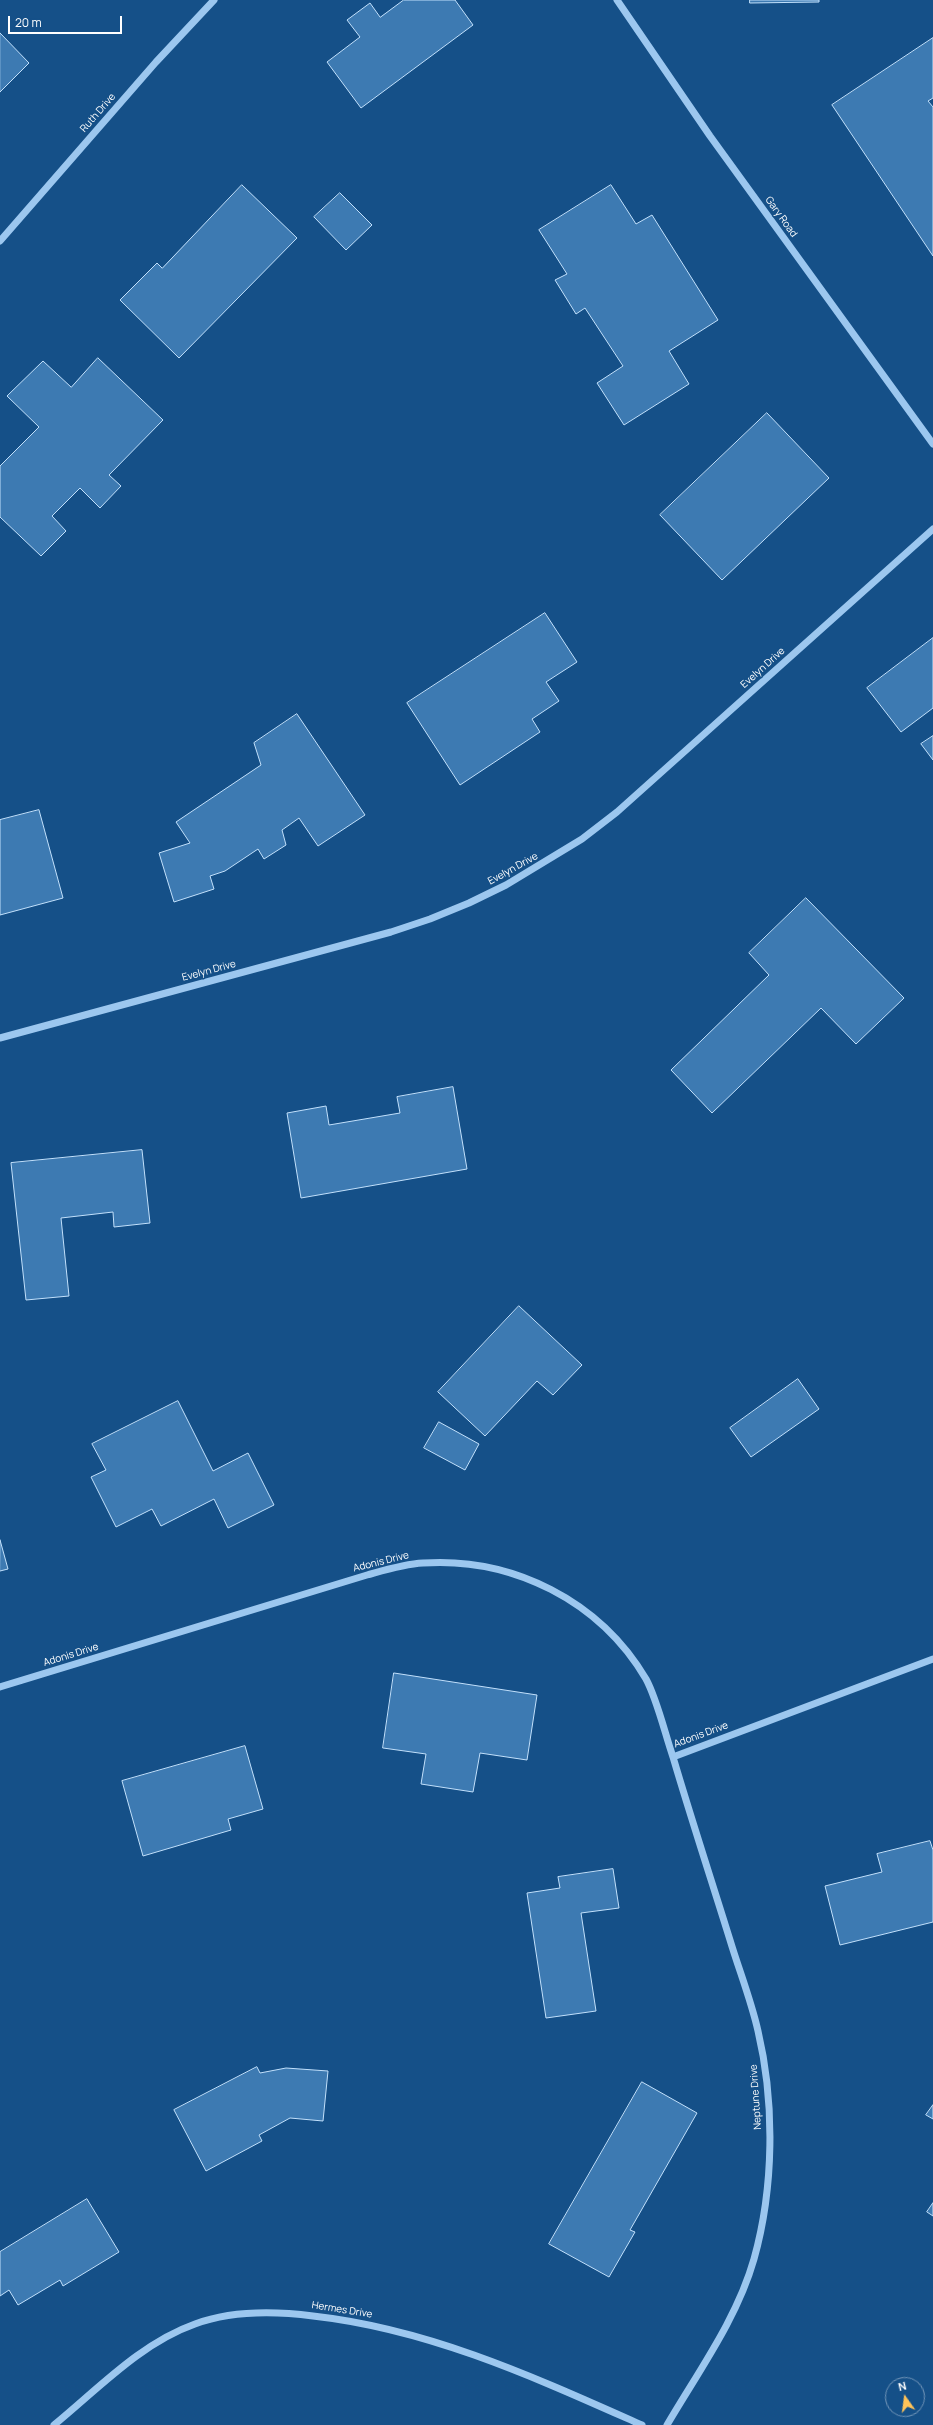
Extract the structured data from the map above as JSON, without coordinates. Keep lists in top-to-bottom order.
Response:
{
  "streets": {
    "street": [
      "Ruth Drive",
      "Gary Road",
      "Evelyn Drive",
      "Adonis Drive",
      "Neptune Drive",
      "Hermes Drive"
    ]
  },
  "crossings": [
    ["Adonis Drive", "Neptune Drive"]
  ],
  "scale_bar": "20 m",
  "north": "top"
}
